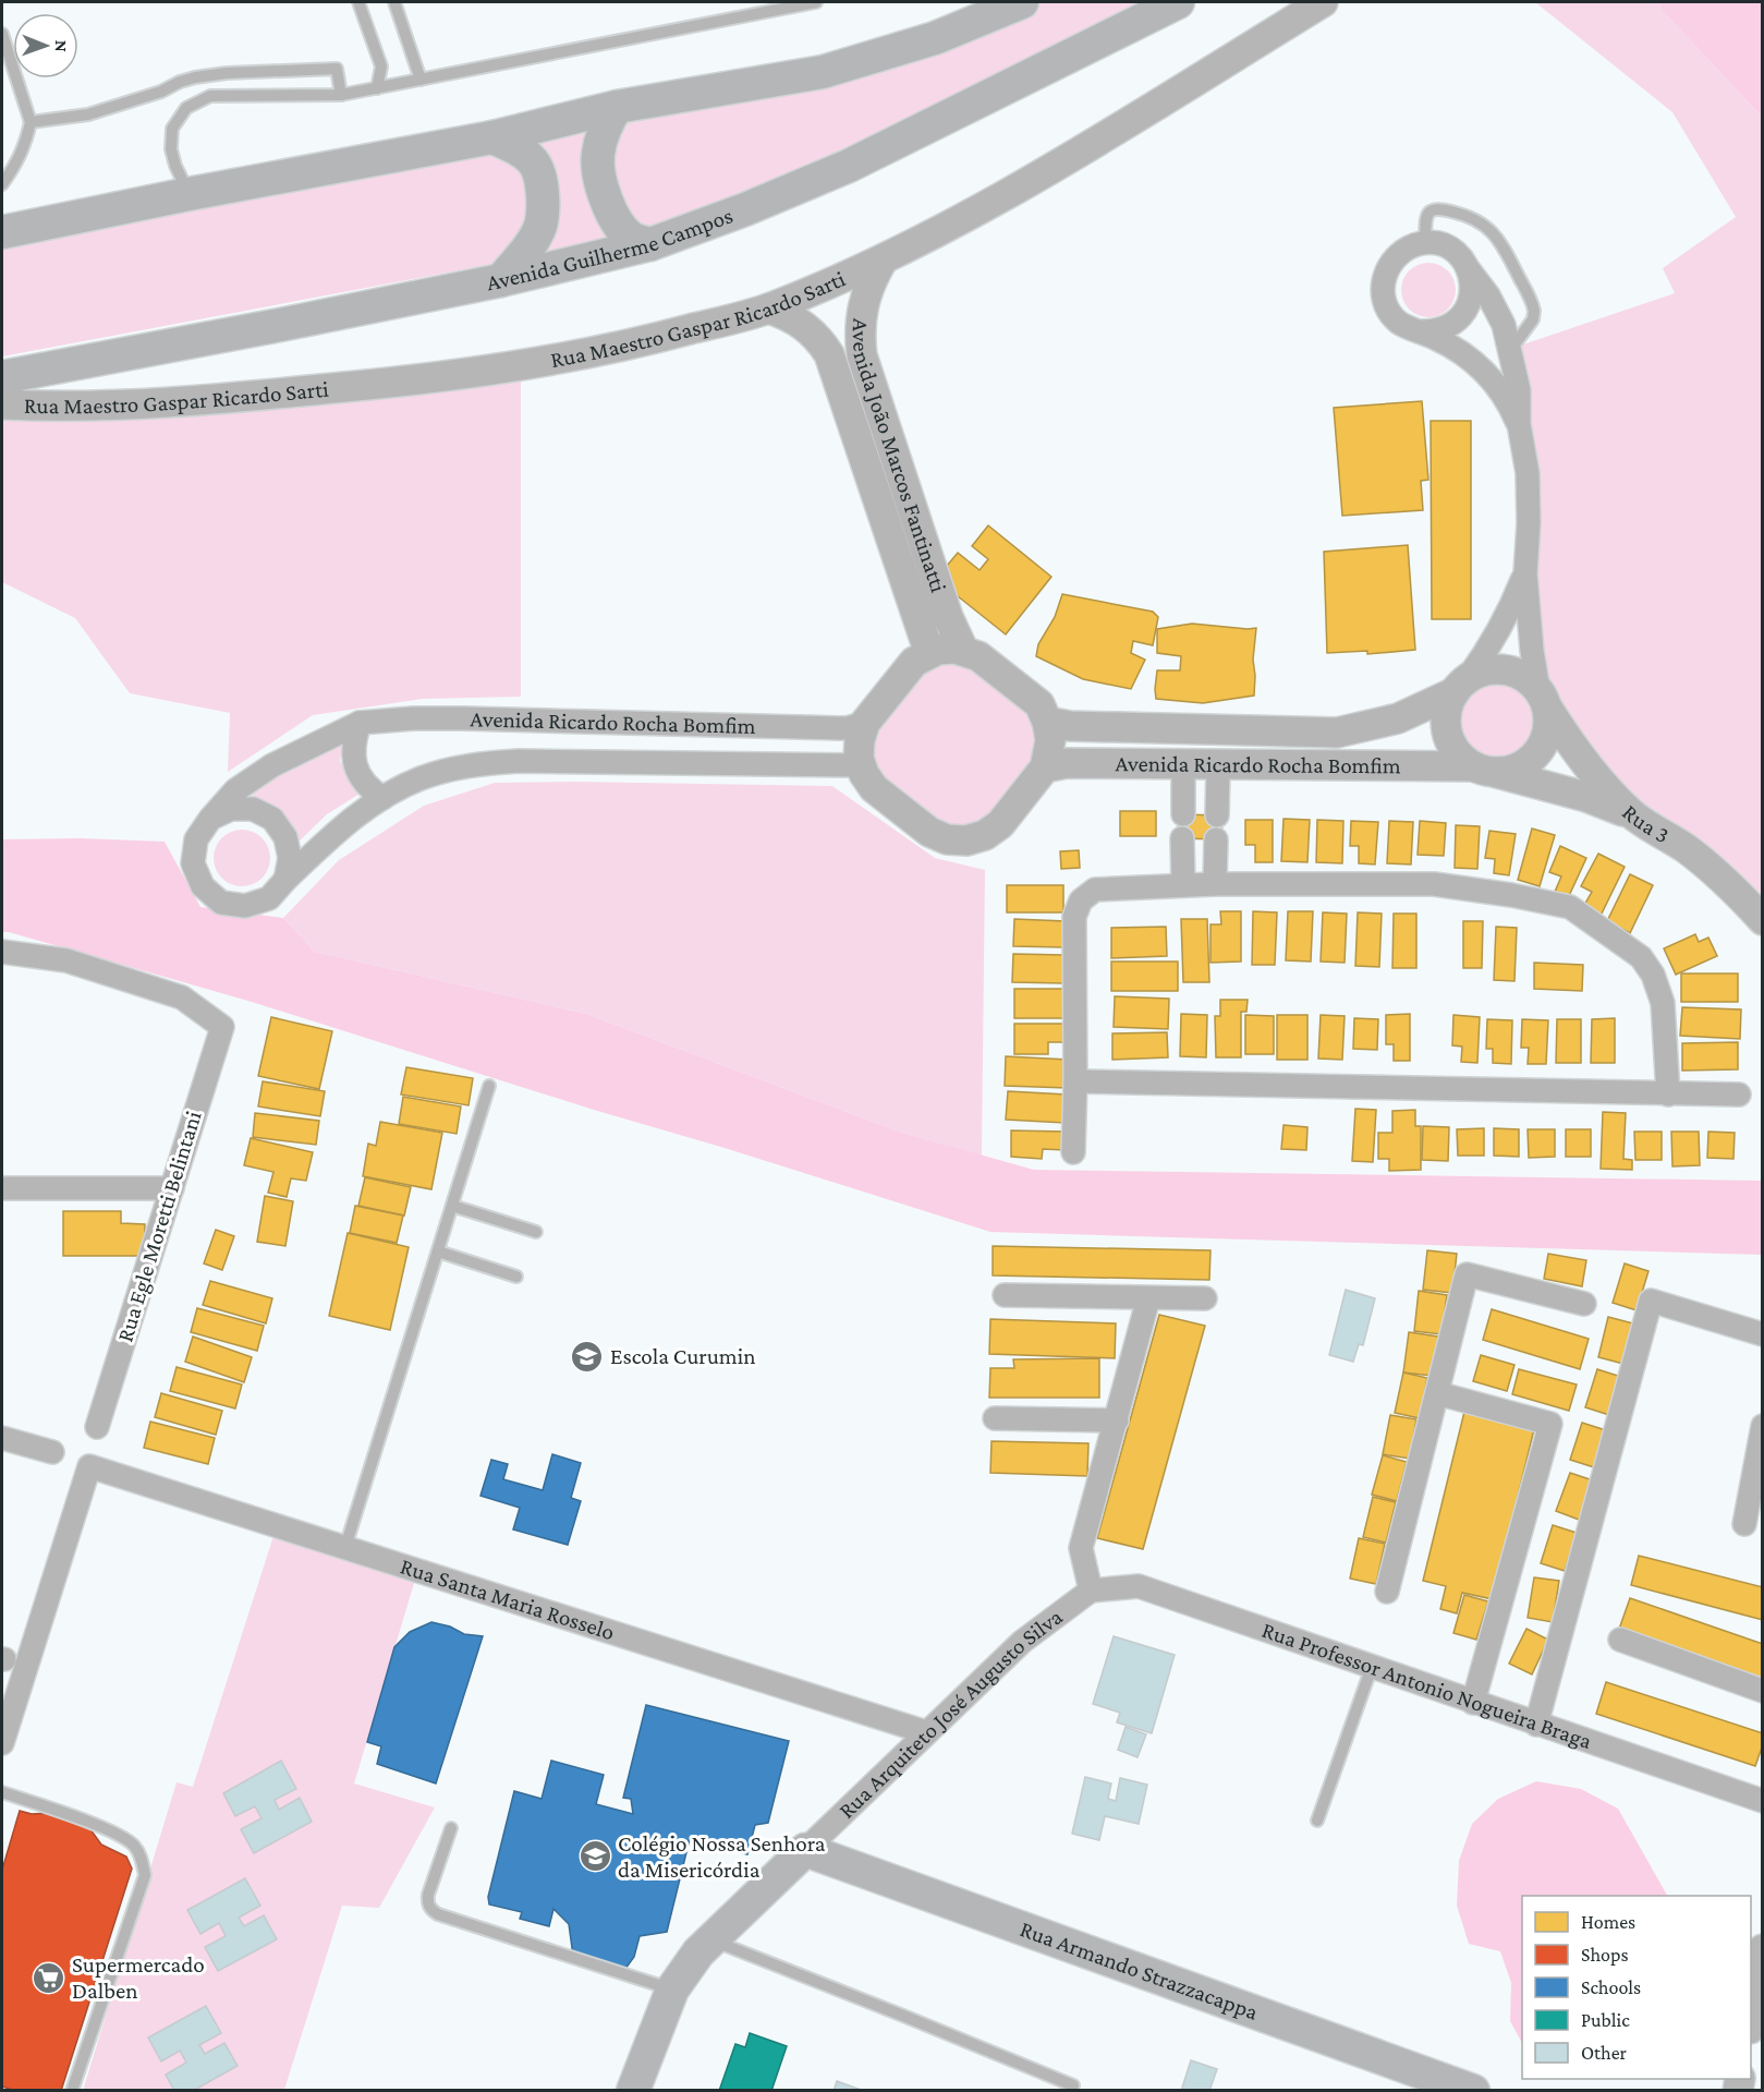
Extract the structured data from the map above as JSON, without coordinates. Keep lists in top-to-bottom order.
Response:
{
  "streets": {
    "main road": ["Avenida Guilherme Campos", "Rua Arquiteto José Augusto Silva", "Rua Armando Strazzacappa"],
    "street": [
      "Rua Maestro Gaspar Ricardo Sarti",
      "Avenida João Marcos Fantinatti",
      "Avenida Ricardo Rocha Bomfim",
      "Rua 3",
      "Rua Egle Moretti Belintani",
      "Rua Santa Maria Rosselo",
      "Rua Professor Antonio Nogueira Braga"
    ]
  },
  "crossings": [
    ["Rua Maestro Gaspar Ricardo Sarti", "Avenida João Marcos Fantinatti"],
    ["Avenida João Marcos Fantinatti", "Avenida Ricardo Rocha Bomfim"],
    ["Avenida Ricardo Rocha Bomfim", "Rua 3"],
    ["Rua Santa Maria Rosselo", "Rua Arquiteto José Augusto Silva"],
    ["Rua Professor Antonio Nogueira Braga", "Rua Arquiteto José Augusto Silva"],
    ["Rua Arquiteto José Augusto Silva", "Rua Armando Strazzacappa"]
  ],
  "places": {
    "school or university": ["Escola Curumin", "Colégio Nossa Senhora da Misericórdia"],
    "supermarket": ["Supermercado Dalben"]
  },
  "legend": [
    "Homes",
    "Shops",
    "Schools",
    "Public",
    "Other"
  ],
  "north": "right"
}
